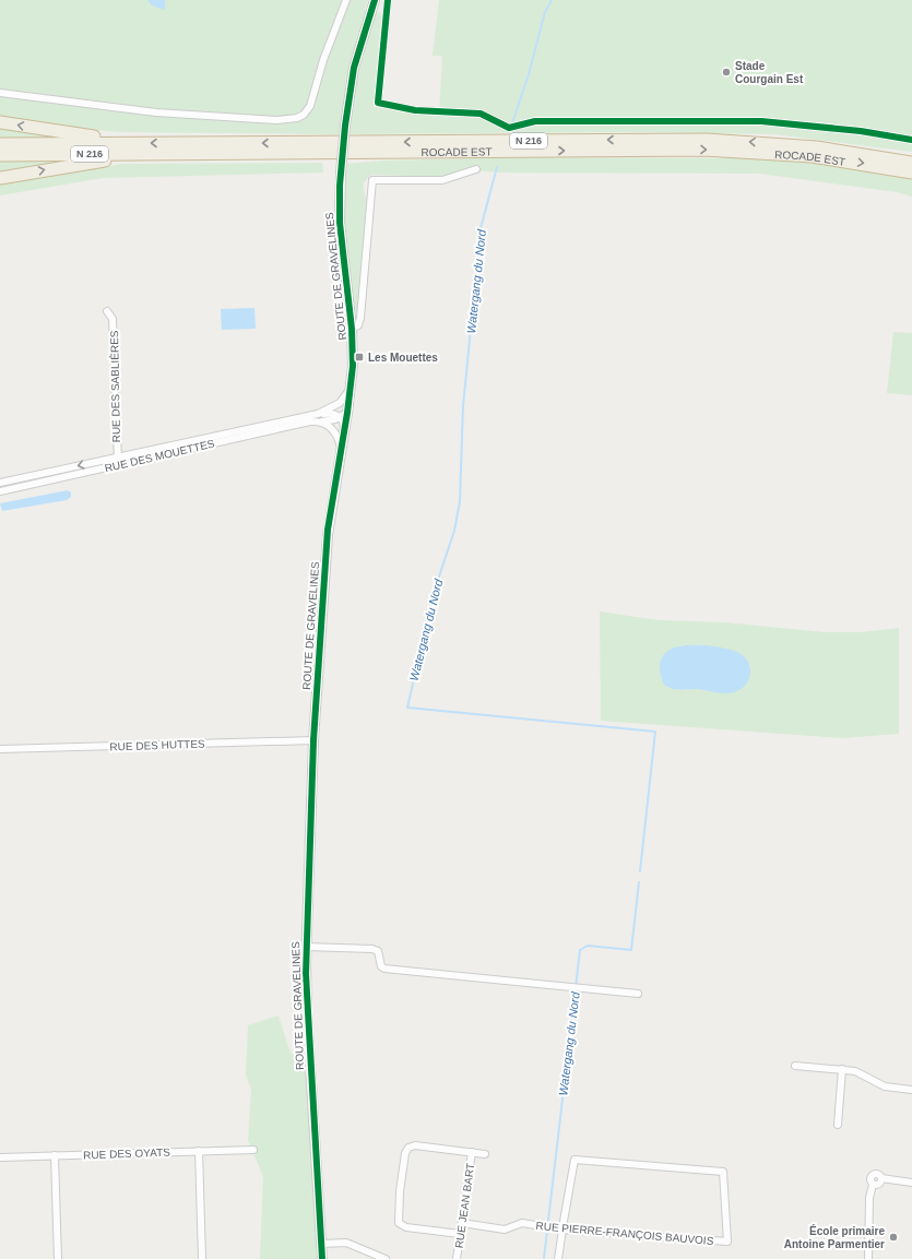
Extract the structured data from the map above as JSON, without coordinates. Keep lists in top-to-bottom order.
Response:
{
  "streets": {
    "highway": ["N 216", "ROCADE EST"],
    "main road": ["ROUTE DE GRAVELINES"],
    "street": [
      "RUE DES SABLIÈRES",
      "RUE DES MOUETTES",
      "RUE DES HUTTES",
      "RUE DES OYATS",
      "RUE JEAN BART",
      "RUE PIERRE-FRANÇOIS BAUVOIS"
    ]
  },
  "crossings": [
    ["ROUTE DE GRAVELINES", "RUE DES MOUETTES"],
    ["ROUTE DE GRAVELINES", "RUE DES HUTTES"],
    ["RUE DES SABLIÈRES", "RUE DES MOUETTES"],
    ["RUE JEAN BART", "RUE PIERRE-FRANÇOIS BAUVOIS"]
  ],
  "water": ["Watergang du Nord"],
  "places": {
    "other": ["Stade Courgain Est", "École primaire Antoine Parmentier"],
    "transit": ["Les Mouettes"]
  }
}
